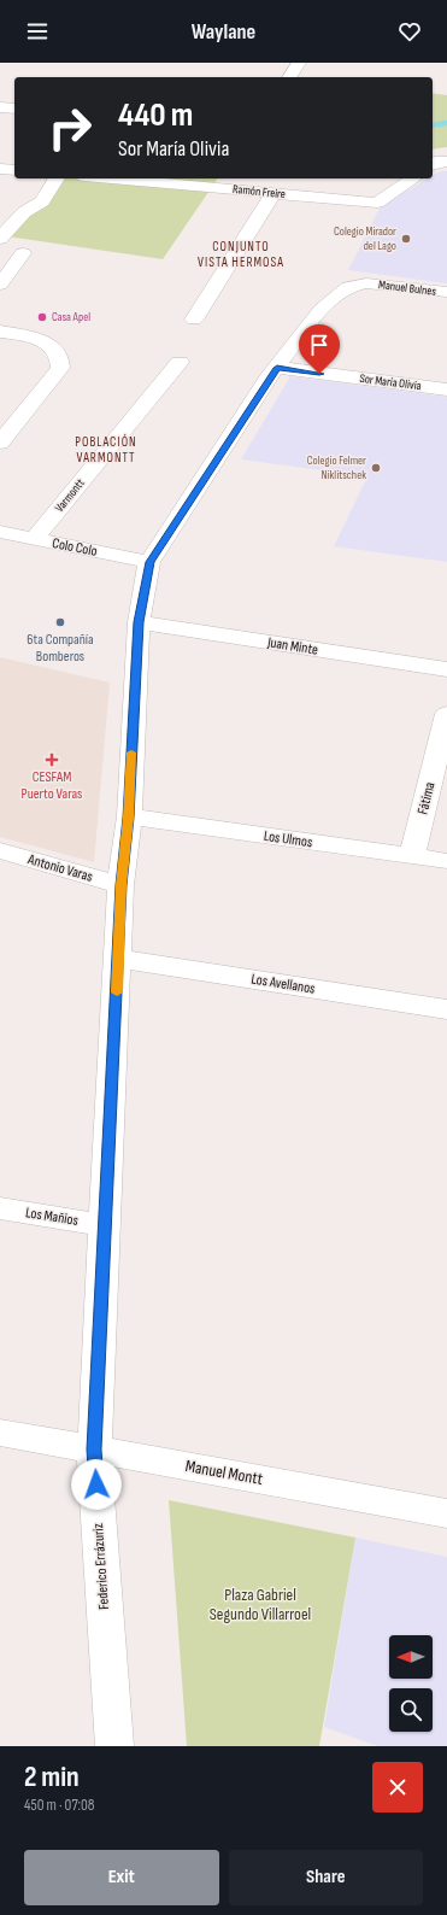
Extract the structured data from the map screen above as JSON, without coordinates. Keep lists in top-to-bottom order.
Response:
{
  "streets": {
    "street": [
      "Ramón Freire",
      "Manuel Bulnes",
      "Sor María Olivia",
      "Varmontt",
      "Colo Colo",
      "Juan Minte",
      "Fátima",
      "Los Ulmos",
      "Antonio Varas",
      "Los Avellanos",
      "Los Mañios",
      "Manuel Montt",
      "Federico Errázuriz"
    ]
  },
  "crossings": [
    ["Manuel Bulnes", "Federico Errázuriz"],
    ["Sor María Olivia", "Federico Errázuriz"],
    ["Varmontt", "Colo Colo"],
    ["Colo Colo", "Federico Errázuriz"],
    ["Juan Minte", "Federico Errázuriz"],
    ["Fátima", "Los Ulmos"],
    ["Los Ulmos", "Federico Errázuriz"],
    ["Antonio Varas", "Federico Errázuriz"],
    ["Los Avellanos", "Federico Errázuriz"],
    ["Los Mañios", "Federico Errázuriz"],
    ["Manuel Montt", "Federico Errázuriz"]
  ],
  "districts": ["CONJUNTO VISTA HERMOSA", "POBLACIÓN VARMONTT"],
  "parks": ["Plaza Gabriel Segundo Villarroel"],
  "places": {
    "other": [
      "Colegio Mirador del Lago",
      "Casa Apel",
      "Colegio Felmer Niklitschek",
      "6ta Compañía Bomberos"
    ],
    "health": ["CESFAM Puerto Varas"]
  },
  "north": "left",
  "page": {
    "header": "Waylane",
    "turn": ["440 m", "Sor María Olivia"],
    "heading": ["2 min", "450 m · 07:08"],
    "buttons": ["Exit", "Share"]
  }
}
